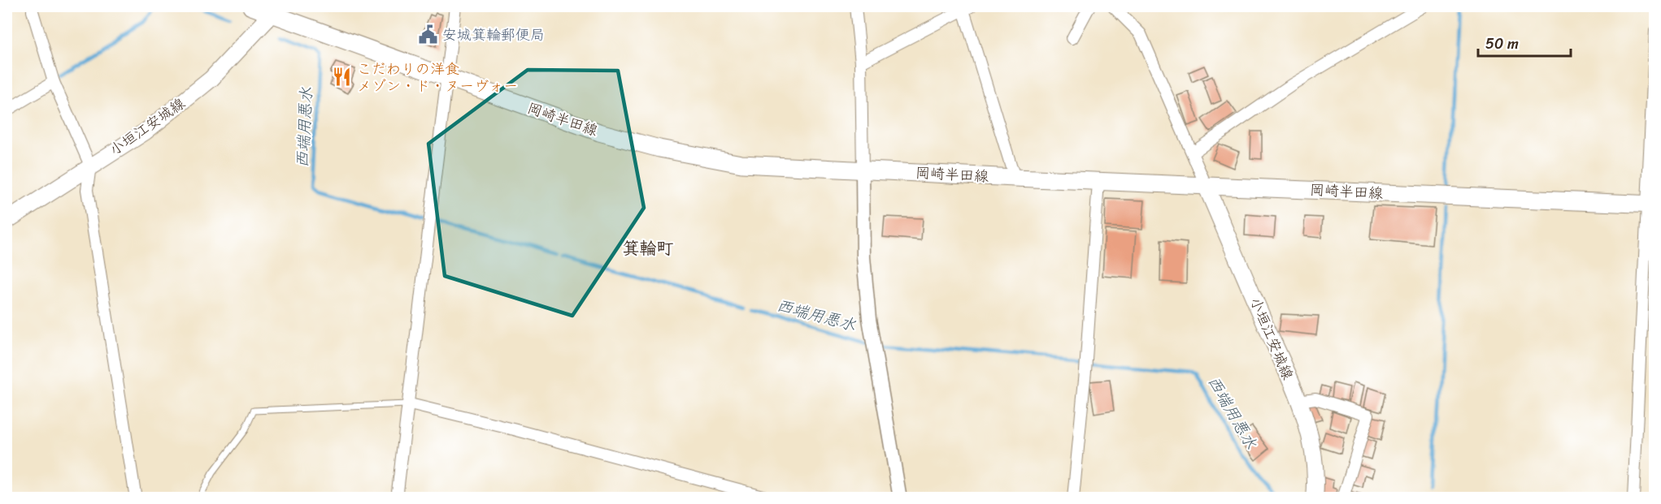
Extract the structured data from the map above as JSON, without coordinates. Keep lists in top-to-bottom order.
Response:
{
  "streets": {
    "main road": ["岡崎半田線", "小垣江安城線"]
  },
  "crossings": [
    ["岡崎半田線", "小垣江安城線"]
  ],
  "districts": ["箕輪町"],
  "water": ["西端用悪水"],
  "places": {
    "public building": ["安城箕輪郵便局"],
    "restaurant": ["こだわりの洋食 メゾン・ド・ヌーヴォー"]
  },
  "scale_bar": "50 m"
}
